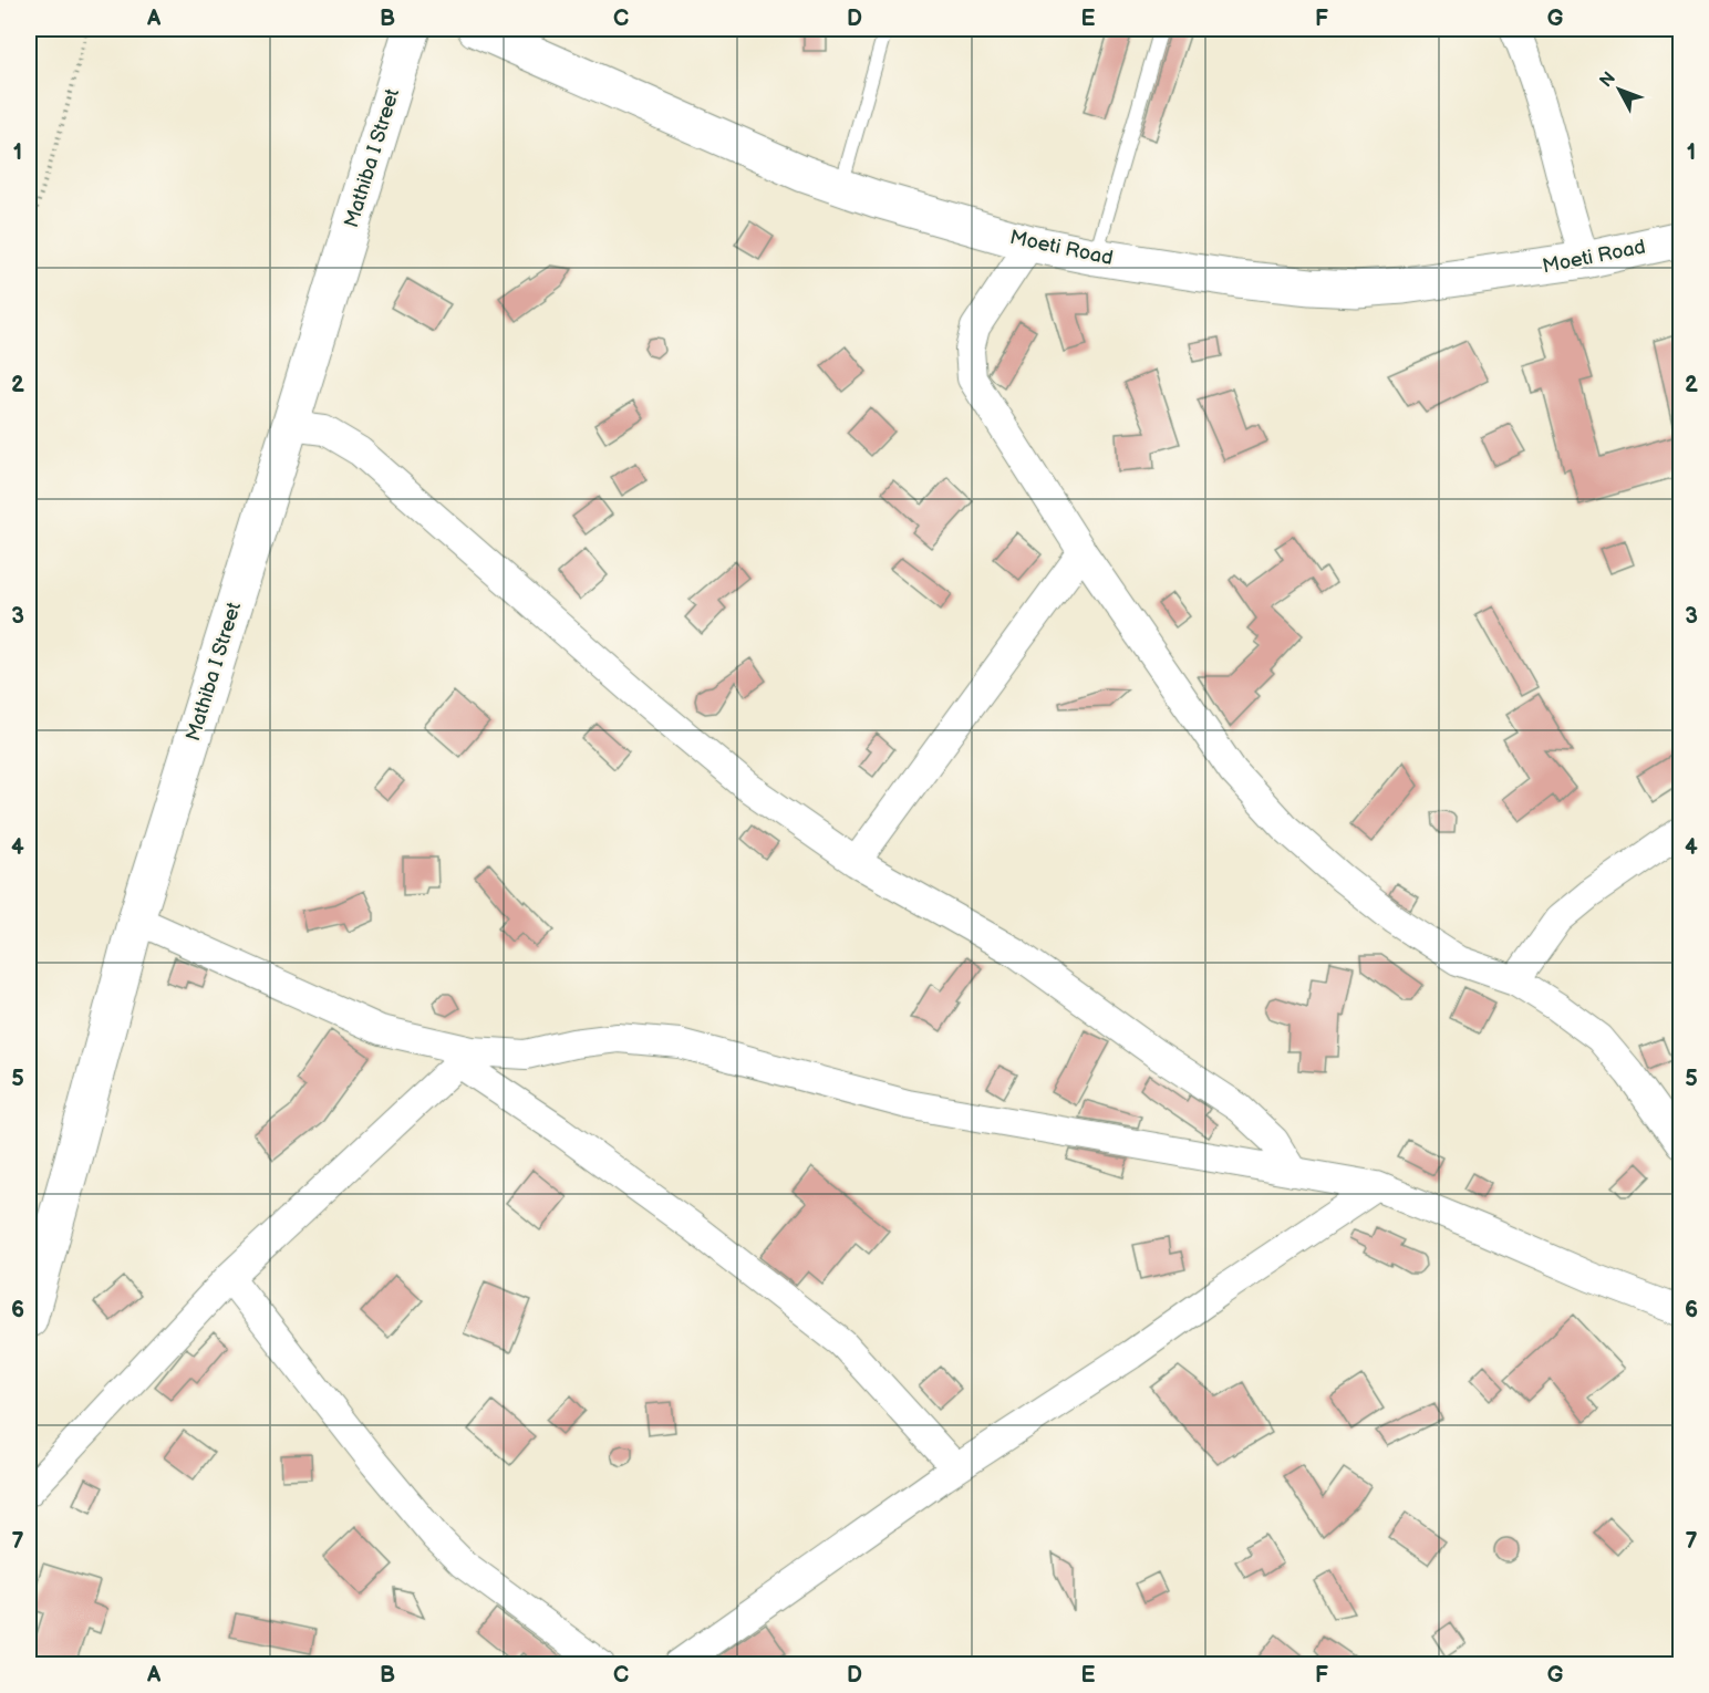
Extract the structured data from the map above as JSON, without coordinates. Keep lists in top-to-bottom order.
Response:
{
  "streets": {
    "street": ["Mathiba I Street", "Moeti Road"]
  },
  "north": "top left",
  "grid": {
    "columns": [
      "A",
      "B",
      "C",
      "D",
      "E",
      "F",
      "G"
    ],
    "rows": [
      "1",
      "2",
      "3",
      "4",
      "5",
      "6",
      "7"
    ]
  }
}
